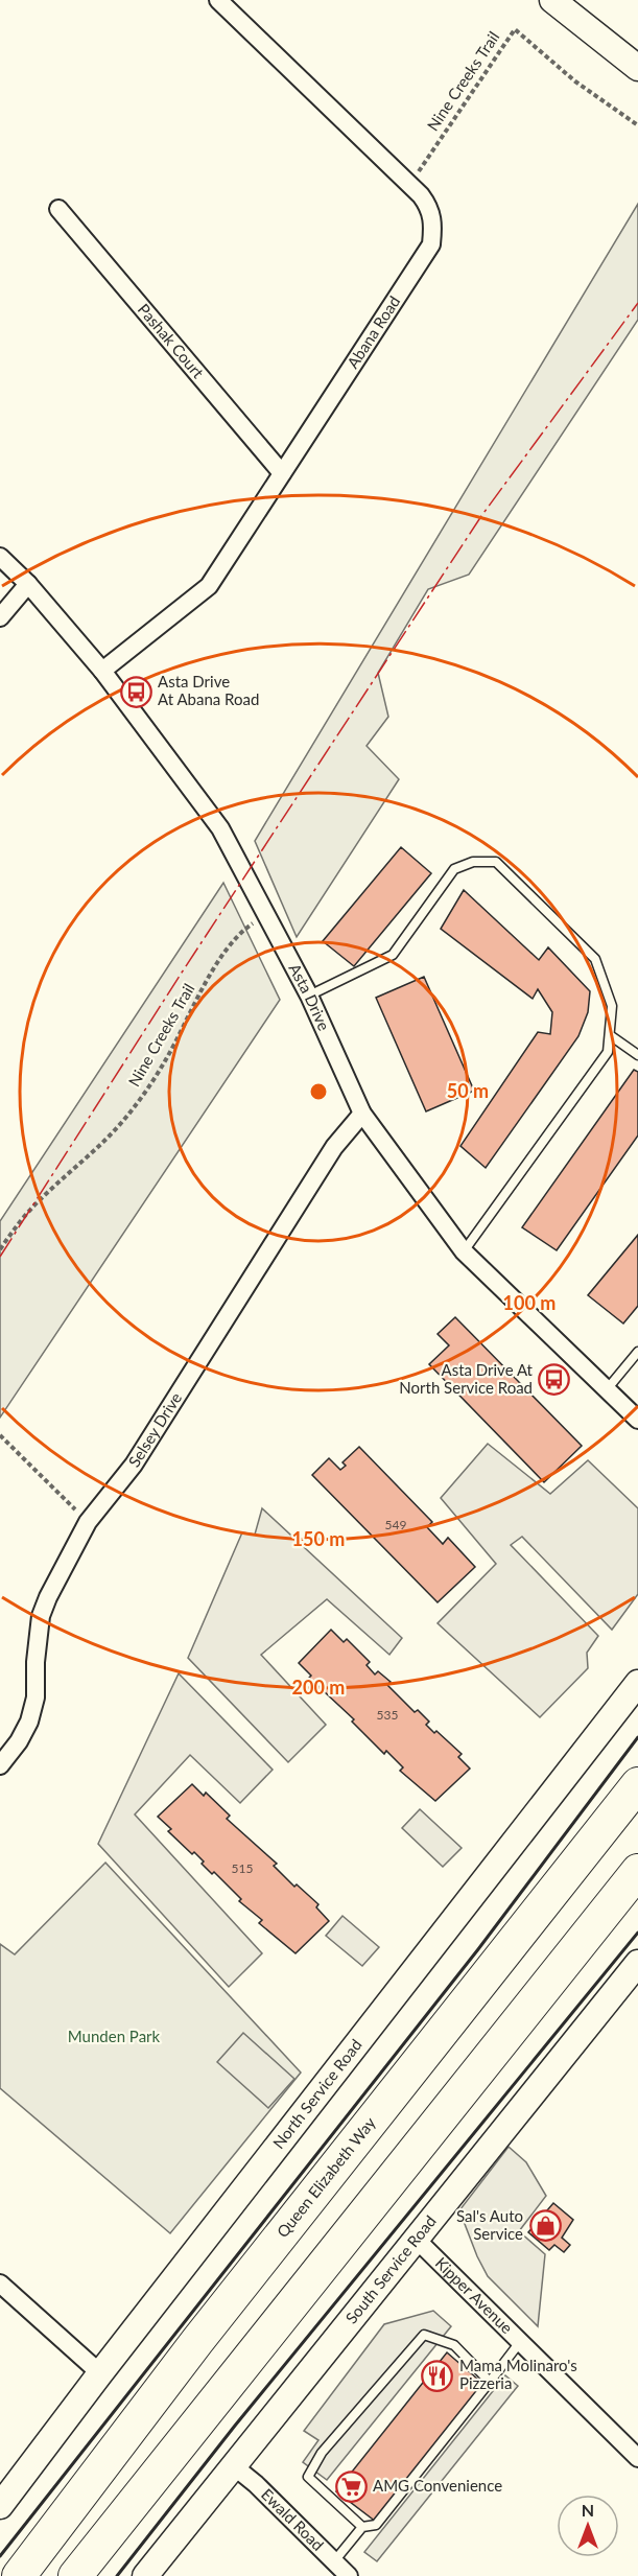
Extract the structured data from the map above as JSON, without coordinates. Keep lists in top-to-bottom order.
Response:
{
  "streets": {
    "highway": ["Queen Elizabeth Way"],
    "street": [
      "Abana Road",
      "Pashak Court",
      "Asta Drive",
      "Selsey Drive",
      "North Service Road",
      "South Service Road",
      "Kipper Avenue",
      "Ewald Road"
    ],
    "path": ["Nine Creeks Trail"]
  },
  "crossings": [
    ["Nine Creeks Trail", "Abana Road"],
    ["Nine Creeks Trail", "Asta Drive"],
    ["Abana Road", "Pashak Court"],
    ["Abana Road", "Asta Drive"],
    ["Asta Drive", "Selsey Drive"],
    ["South Service Road", "Kipper Avenue"],
    ["South Service Road", "Ewald Road"]
  ],
  "parks": ["Munden Park"],
  "places": {
    "bus stop": ["Asta Drive At Abana Road", "Asta Drive At North Service Road"],
    "shop": ["Sal's Auto Service"],
    "restaurant": ["Mama Molinaro's Pizzeria"],
    "supermarket": ["AMG Convenience"]
  },
  "house_numbers": ["549", "535", "515"],
  "north": "top",
  "rings": [
    "50 m",
    "100 m",
    "150 m",
    "200 m"
  ]
}
